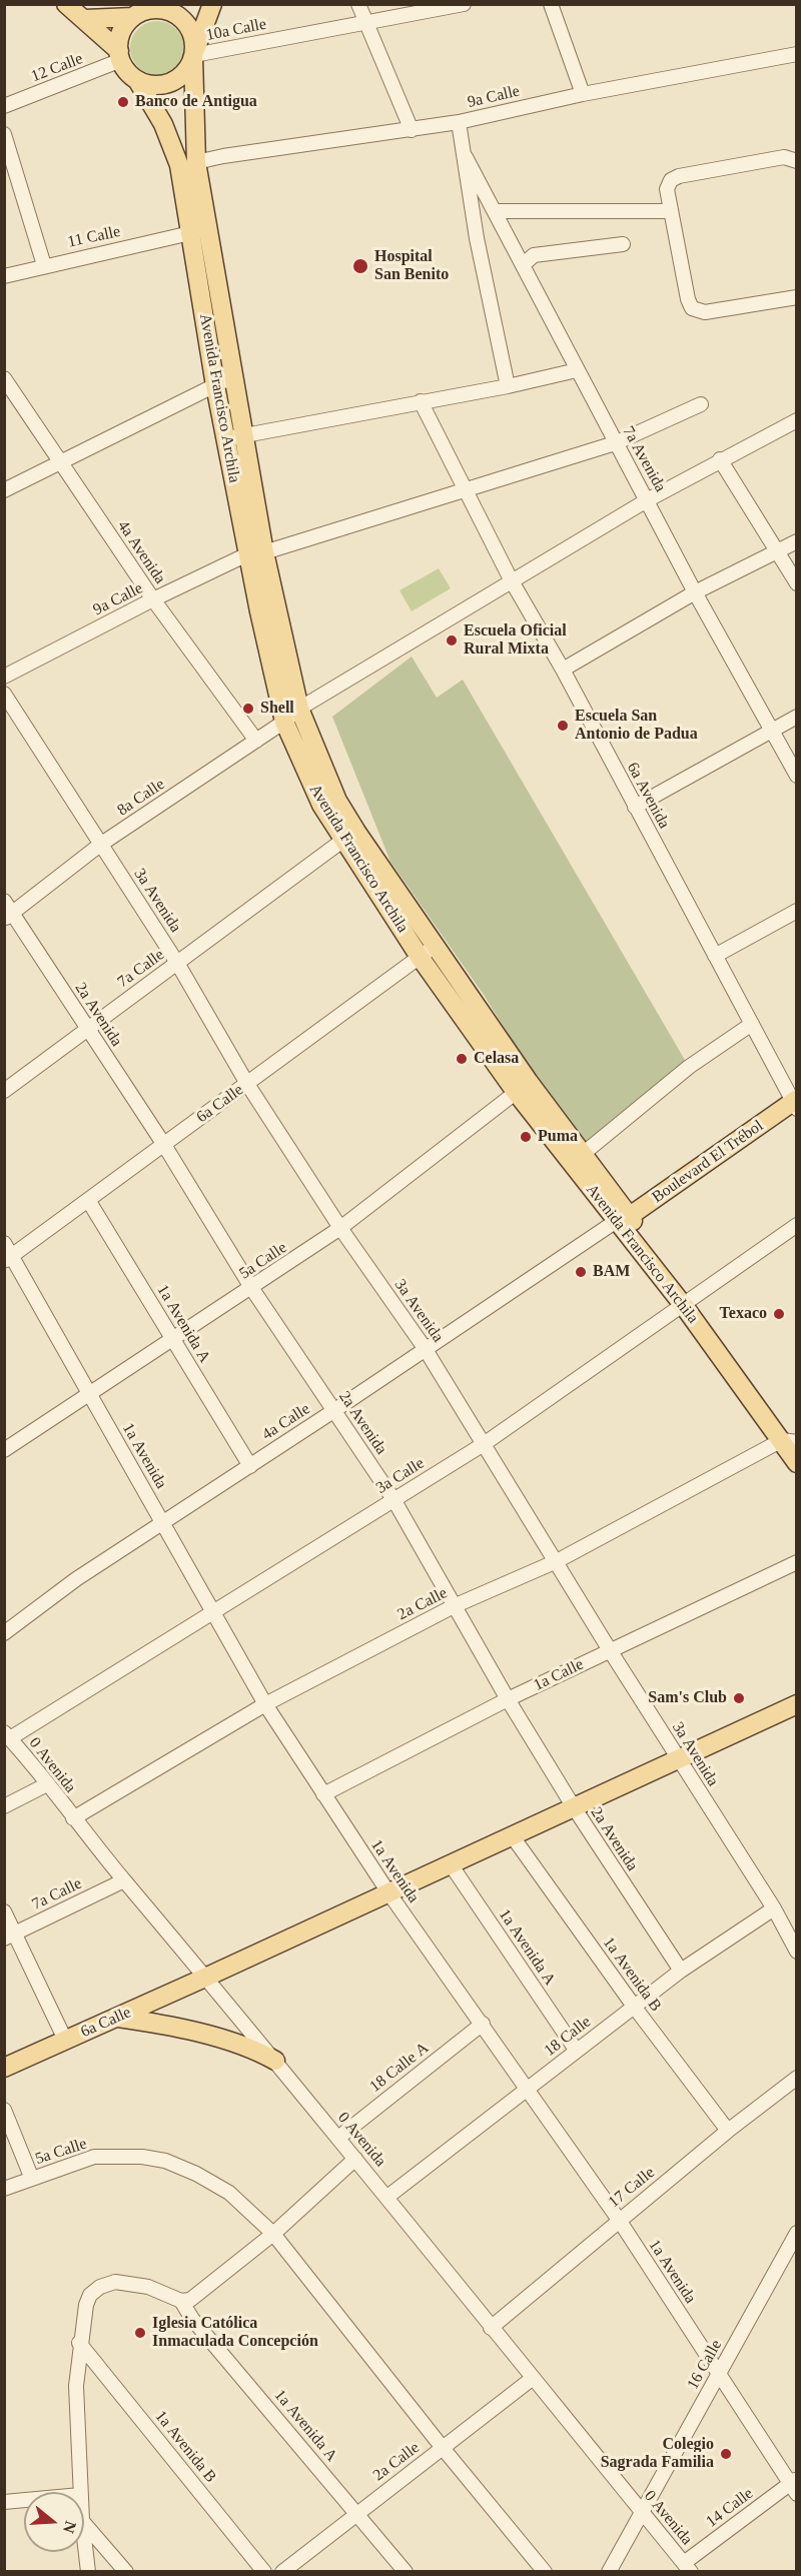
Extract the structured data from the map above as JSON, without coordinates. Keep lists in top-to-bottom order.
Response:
{
  "streets": {
    "main road": ["Avenida Francisco Archila", "6a Calle", "Boulevard El Trébol"],
    "street": [
      "10a Calle",
      "12 Calle",
      "9a Calle",
      "11 Calle",
      "7a Avenida",
      "4a Avenida",
      "6a Avenida",
      "8a Calle",
      "3a Avenida",
      "7a Calle",
      "2a Avenida",
      "5a Calle",
      "1a Avenida A",
      "4a Calle",
      "1a Avenida",
      "3a Calle",
      "2a Calle",
      "1a Calle",
      "0 Avenida",
      "1a Avenida B",
      "18 Calle",
      "18 Calle A",
      "17 Calle",
      "16 Calle",
      "14 Calle"
    ]
  },
  "crossings": [
    ["10a Calle", "12 Calle"],
    ["10a Calle", "Avenida Francisco Archila"],
    ["12 Calle", "Avenida Francisco Archila"],
    ["9a Calle", "Avenida Francisco Archila"],
    ["9a Calle", "7a Avenida"],
    ["9a Calle", "4a Avenida"],
    ["9a Calle", "6a Avenida"],
    ["11 Calle", "Avenida Francisco Archila"],
    ["Avenida Francisco Archila", "8a Calle"],
    ["Avenida Francisco Archila", "7a Calle"],
    ["Avenida Francisco Archila", "6a Calle"],
    ["Avenida Francisco Archila", "Boulevard El Trébol"],
    ["Avenida Francisco Archila", "5a Calle"],
    ["Avenida Francisco Archila", "4a Calle"],
    ["Avenida Francisco Archila", "3a Calle"],
    ["Avenida Francisco Archila", "2a Calle"],
    ["7a Avenida", "8a Calle"],
    ["4a Avenida", "8a Calle"],
    ["6a Avenida", "8a Calle"],
    ["6a Avenida", "Boulevard El Trébol"],
    ["8a Calle", "3a Avenida"],
    ["8a Calle", "2a Avenida"],
    ["3a Avenida", "7a Calle"],
    ["3a Avenida", "6a Calle"],
    ["3a Avenida", "5a Calle"],
    ["3a Avenida", "4a Calle"],
    ["3a Avenida", "3a Calle"],
    ["3a Avenida", "2a Calle"],
    ["3a Avenida", "1a Calle"],
    ["3a Avenida", "18 Calle"],
    ["7a Calle", "2a Avenida"],
    ["7a Calle", "0 Avenida"],
    ["2a Avenida", "6a Calle"],
    ["2a Avenida", "5a Calle"],
    ["2a Avenida", "4a Calle"],
    ["2a Avenida", "3a Calle"],
    ["2a Avenida", "2a Calle"],
    ["2a Avenida", "1a Calle"],
    ["2a Avenida", "18 Calle"],
    ["6a Calle", "1a Avenida A"],
    ["6a Calle", "1a Avenida"],
    ["6a Calle", "0 Avenida"],
    ["6a Calle", "1a Avenida B"],
    ["Boulevard El Trébol", "4a Calle"],
    ["5a Calle", "1a Avenida A"],
    ["5a Calle", "1a Avenida"],
    ["1a Avenida A", "4a Calle"],
    ["1a Avenida A", "2a Calle"],
    ["1a Avenida A", "18 Calle"],
    ["4a Calle", "1a Avenida"],
    ["1a Avenida", "3a Calle"],
    ["1a Avenida", "2a Calle"],
    ["1a Avenida", "1a Calle"],
    ["1a Avenida", "18 Calle"],
    ["1a Avenida", "18 Calle A"],
    ["1a Avenida", "17 Calle"],
    ["1a Avenida", "16 Calle"],
    ["1a Avenida", "14 Calle"],
    ["3a Calle", "0 Avenida"],
    ["2a Calle", "0 Avenida"],
    ["0 Avenida", "18 Calle"],
    ["0 Avenida", "18 Calle A"],
    ["0 Avenida", "17 Calle"],
    ["0 Avenida", "16 Calle"],
    ["0 Avenida", "14 Calle"],
    ["1a Avenida B", "18 Calle"],
    ["1a Avenida B", "17 Calle"]
  ],
  "places": [
    "Banco de Antigua",
    "Hospital San Benito",
    "Escuela Oficial Rural Mixta",
    "Shell",
    "Escuela San Antonio de Padua",
    "Celasa",
    "Puma",
    "BAM",
    "Texaco",
    "Sam's Club",
    "Iglesia Católica Inmaculada Concepción",
    "Colegio Sagrada Familia"
  ],
  "north": "right"
}
